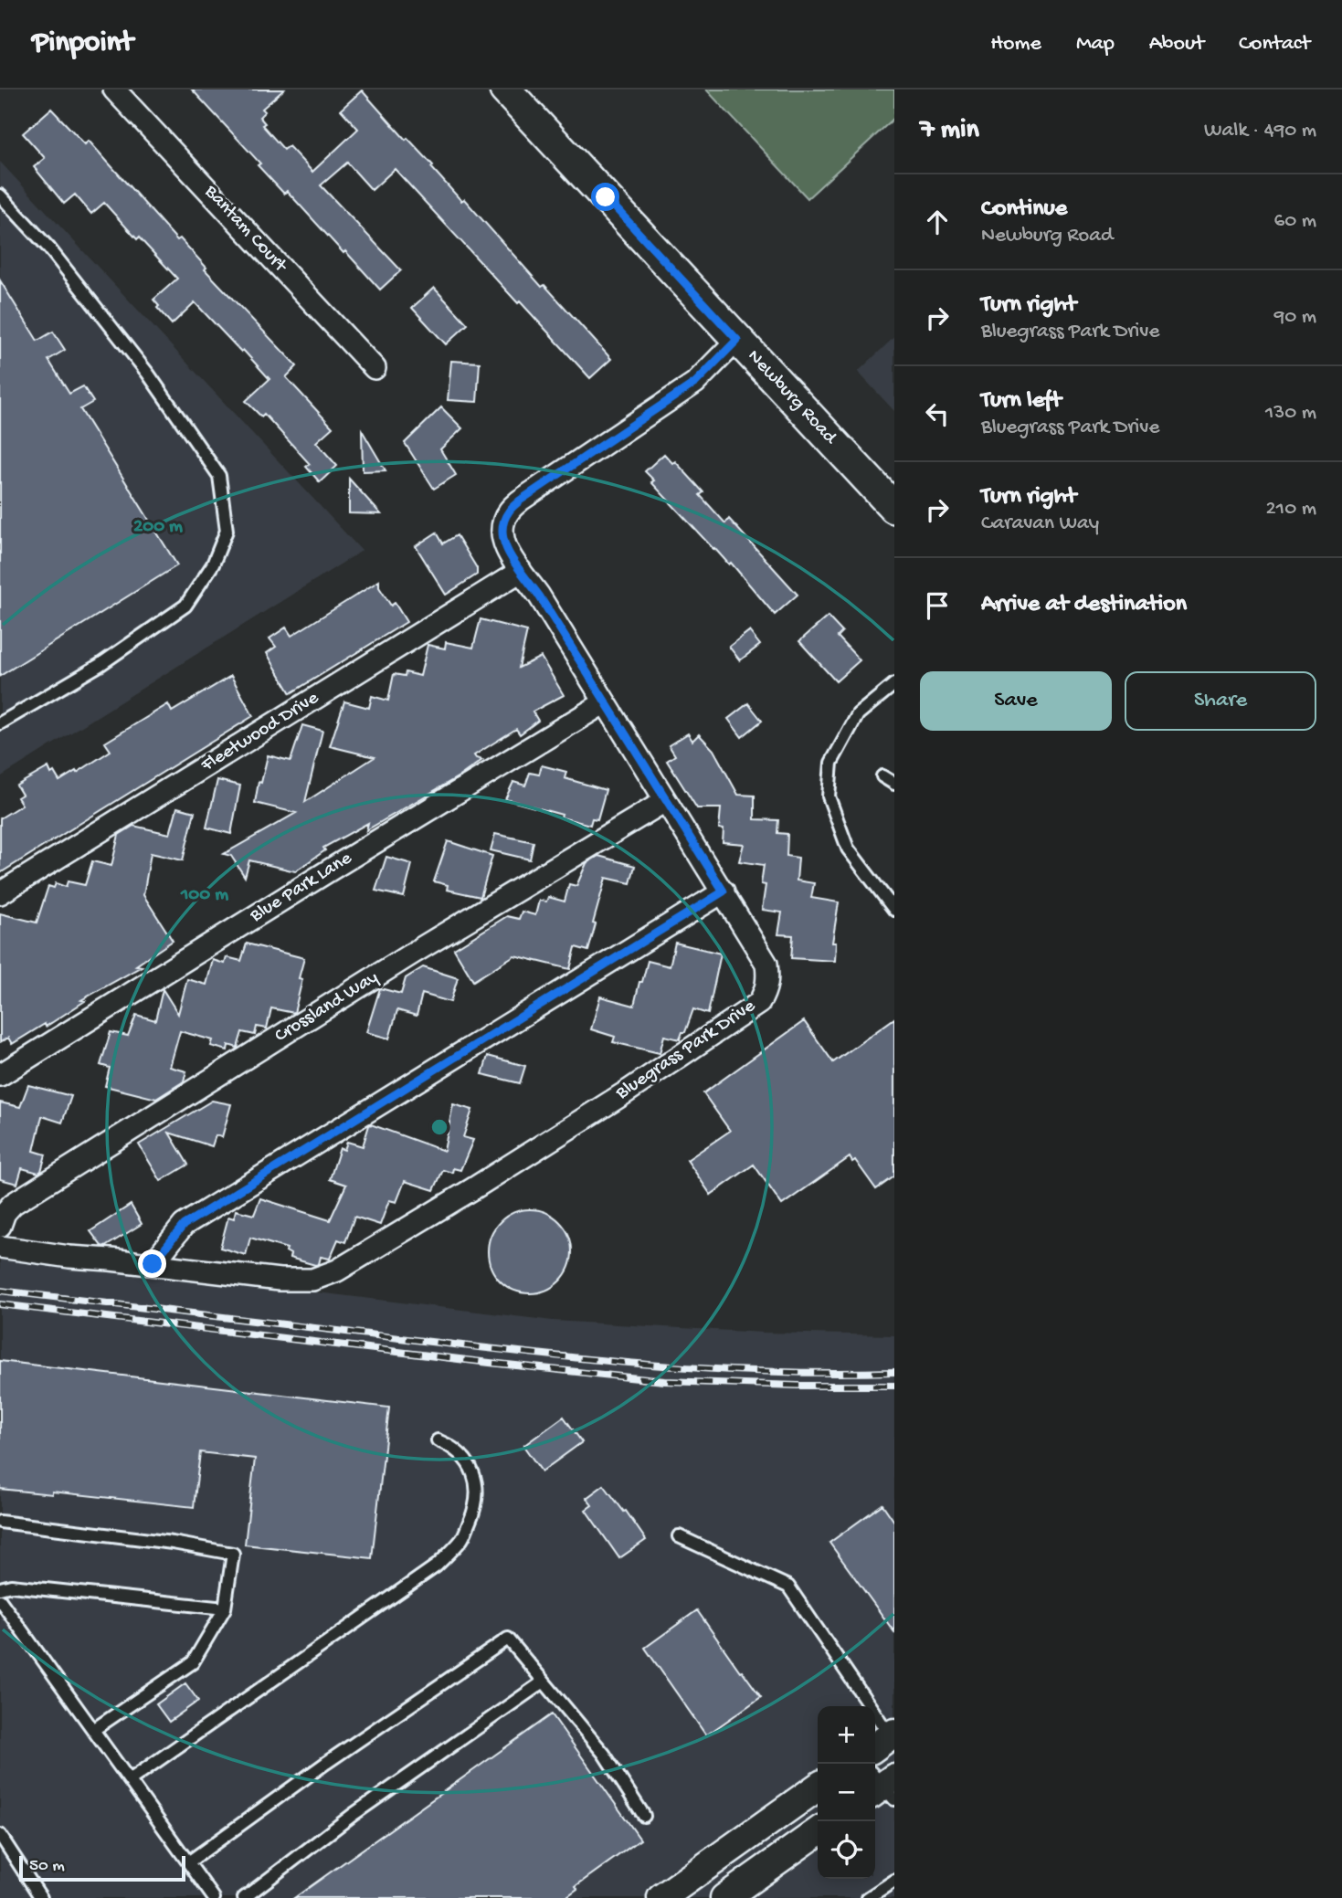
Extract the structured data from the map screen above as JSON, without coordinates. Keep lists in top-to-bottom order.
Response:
{
  "streets": {
    "main road": ["Newburg Road"],
    "street": [
      "Bantam Court",
      "Fleetwood Drive",
      "Blue Park Lane",
      "Crossland Way",
      "Bluegrass Park Drive"
    ]
  },
  "crossings": [
    ["Newburg Road", "Bluegrass Park Drive"],
    ["Fleetwood Drive", "Bluegrass Park Drive"],
    ["Blue Park Lane", "Bluegrass Park Drive"],
    ["Crossland Way", "Bluegrass Park Drive"]
  ],
  "scale_bar": "50 m",
  "page": {
    "header": "Pinpoint",
    "nav": [
      "Home",
      "Map",
      "About",
      "Contact"
    ],
    "heading": ["7 min", "Walk · 490 m"],
    "list": [
      ["Continue", "Newburg Road", "60 m"],
      ["Turn right", "Bluegrass Park Drive", "90 m"],
      ["Turn left", "Bluegrass Park Drive", "130 m"],
      ["Turn right", "Caravan Way", "210 m"],
      "Arrive at destination"
    ],
    "buttons": ["Save", "Share"],
    "map_buttons": ["+", "−"],
    "scale": "50 m"
  },
  "rings": ["200 m", "100 m"]
}
